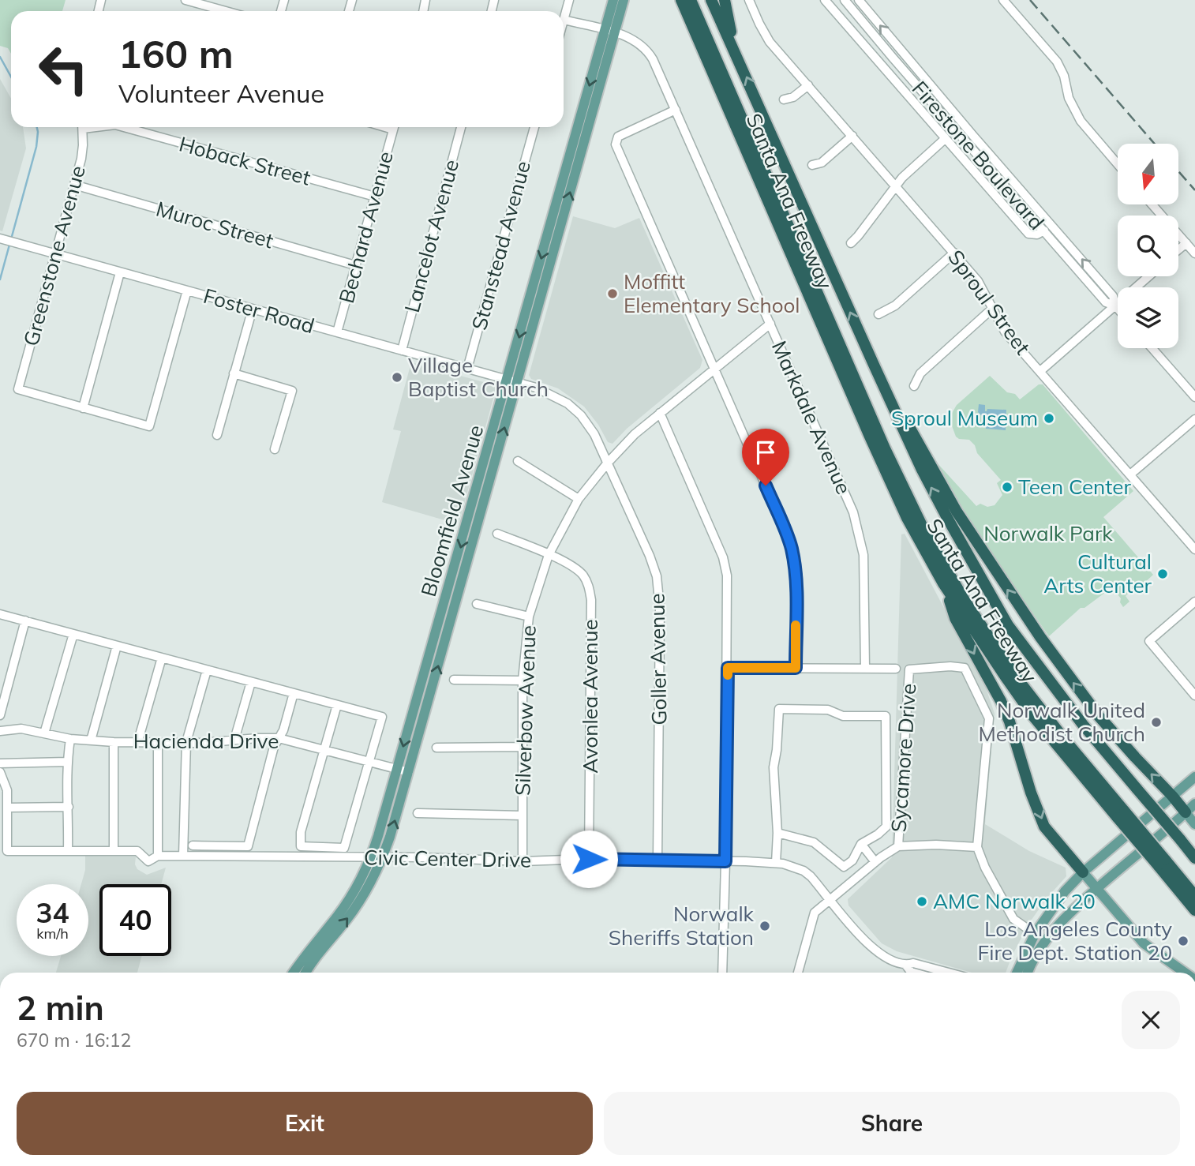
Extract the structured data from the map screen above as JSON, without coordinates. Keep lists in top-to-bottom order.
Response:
{
  "streets": {
    "highway": ["Santa Ana Freeway"],
    "main road": ["Bloomfield Avenue"],
    "street": [
      "Firestone Boulevard",
      "Hoback Street",
      "Muroc Street",
      "Bechard Avenue",
      "Lancelot Avenue",
      "Stanstead Avenue",
      "Greenstone Avenue",
      "Sproul Street",
      "Foster Road",
      "Markdale Avenue",
      "Goller Avenue",
      "Avonlea Avenue",
      "Silverbow Avenue",
      "Hacienda Drive",
      "Sycamore Drive",
      "Civic Center Drive"
    ]
  },
  "crossings": [
    ["Hoback Street", "Bechard Avenue"],
    ["Muroc Street", "Bechard Avenue"],
    ["Muroc Street", "Greenstone Avenue"],
    ["Bechard Avenue", "Foster Road"],
    ["Lancelot Avenue", "Foster Road"],
    ["Stanstead Avenue", "Foster Road"],
    ["Greenstone Avenue", "Foster Road"],
    ["Foster Road", "Bloomfield Avenue"],
    ["Foster Road", "Goller Avenue"],
    ["Markdale Avenue", "Bloomfield Avenue"],
    ["Markdale Avenue", "Silverbow Avenue"],
    ["Bloomfield Avenue", "Goller Avenue"],
    ["Bloomfield Avenue", "Hacienda Drive"],
    ["Bloomfield Avenue", "Civic Center Drive"],
    ["Goller Avenue", "Silverbow Avenue"],
    ["Goller Avenue", "Civic Center Drive"],
    ["Avonlea Avenue", "Silverbow Avenue"],
    ["Avonlea Avenue", "Civic Center Drive"],
    ["Silverbow Avenue", "Civic Center Drive"]
  ],
  "parks": ["Norwalk Park"],
  "places": [
    "Moffitt Elementary School",
    "Village Baptist Church",
    "Sproul Museum",
    "Teen Center",
    "Cultural Arts Center",
    "Norwalk United Methodist Church",
    "AMC Norwalk 20",
    "Norwalk Sheriffs Station",
    "Los Angeles County Fire Dept. Station 20"
  ],
  "north": "bottom",
  "page": {
    "turn": ["160 m", "Volunteer Avenue"],
    "speed": "34 km/h",
    "limit": "40",
    "heading": ["2 min", "670 m · 16:12"],
    "buttons": ["Exit", "Share"]
  }
}
